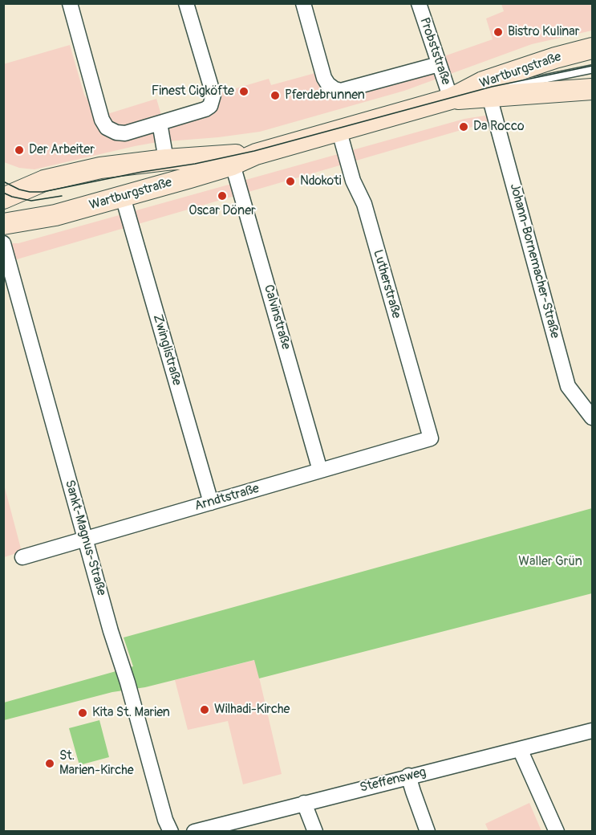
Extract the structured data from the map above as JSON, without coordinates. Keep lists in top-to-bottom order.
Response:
{
  "streets": {
    "street": [
      "Probststraße",
      "Wartburgstraße",
      "Johann-Bornemacher-Straße",
      "Lutherstraße",
      "Calvinstraße",
      "Zwinglistraße",
      "Arndtstraße",
      "Sankt-Magnus-Straße",
      "Steffensweg"
    ]
  },
  "crossings": [
    ["Probststraße", "Wartburgstraße"],
    ["Wartburgstraße", "Johann-Bornemacher-Straße"],
    ["Wartburgstraße", "Lutherstraße"],
    ["Wartburgstraße", "Calvinstraße"],
    ["Wartburgstraße", "Zwinglistraße"],
    ["Lutherstraße", "Arndtstraße"],
    ["Calvinstraße", "Arndtstraße"],
    ["Zwinglistraße", "Arndtstraße"],
    ["Arndtstraße", "Sankt-Magnus-Straße"]
  ],
  "parks": ["Waller Grün"],
  "places": [
    "Bistro Kulinar",
    "Finest Cigköfte",
    "Pferdebrunnen",
    "Da Rocco",
    "Der Arbeiter",
    "Ndokoti",
    "Oscar Döner",
    "Wilhadi-Kirche",
    "Kita St. Marien",
    "St. Marien-Kirche"
  ]
}
